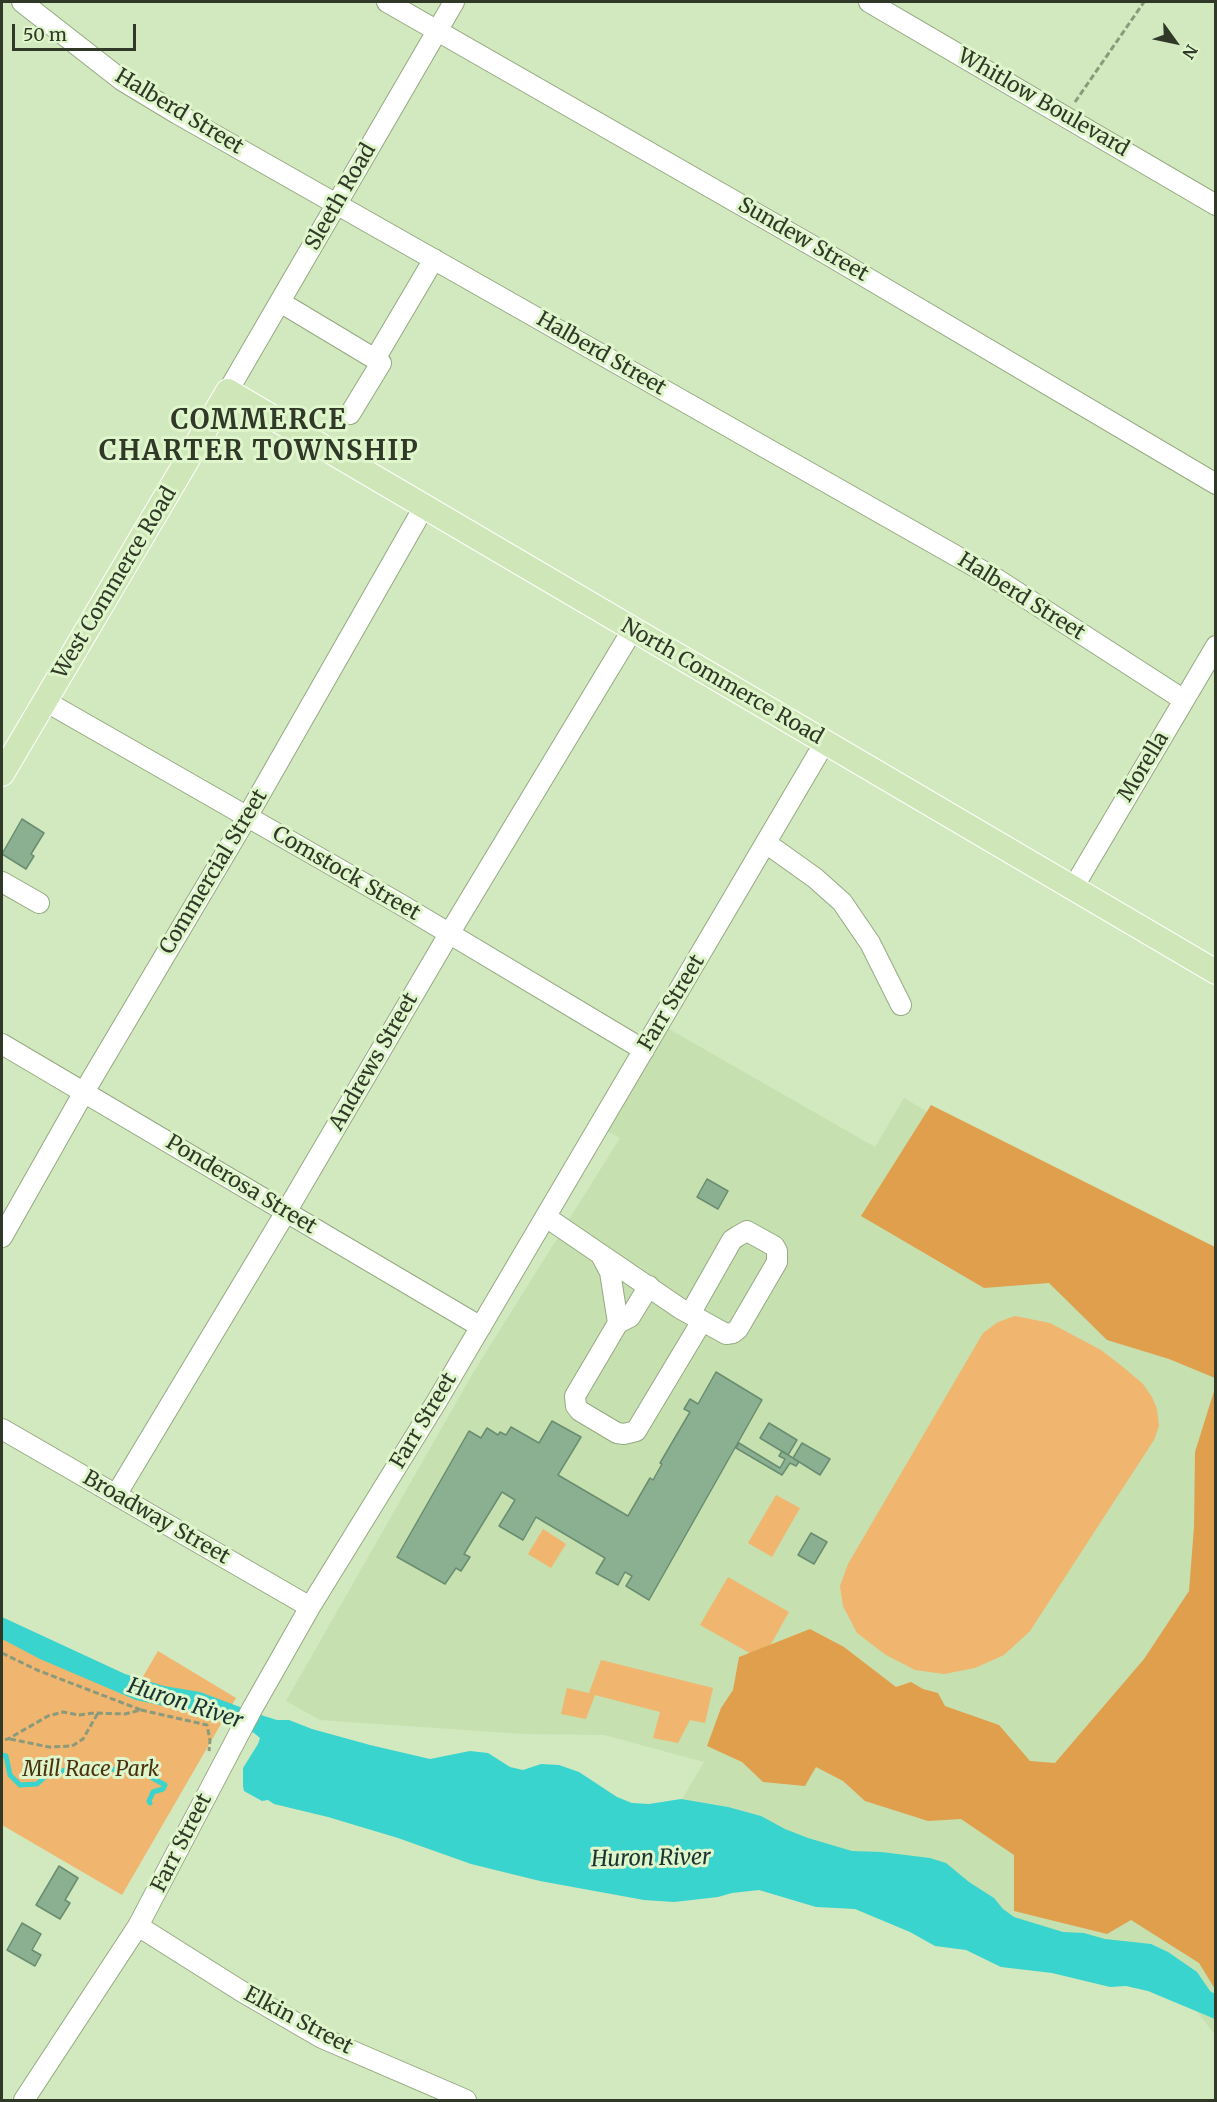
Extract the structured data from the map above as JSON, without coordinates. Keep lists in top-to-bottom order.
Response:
{
  "streets": {
    "main road": ["West Commerce Road", "North Commerce Road"],
    "street": [
      "Whitlow Boulevard",
      "Halberd Street",
      "Sleeth Road",
      "Sundew Street",
      "Morella",
      "Commercial Street",
      "Comstock Street",
      "Farr Street",
      "Andrews Street",
      "Ponderosa Street",
      "Broadway Street",
      "Elkin Street"
    ]
  },
  "crossings": [
    ["Halberd Street", "Sleeth Road"],
    ["Halberd Street", "Morella"],
    ["Sleeth Road", "Sundew Street"],
    ["Sleeth Road", "West Commerce Road"],
    ["Sleeth Road", "North Commerce Road"],
    ["West Commerce Road", "North Commerce Road"],
    ["West Commerce Road", "Comstock Street"],
    ["North Commerce Road", "Morella"],
    ["North Commerce Road", "Commercial Street"],
    ["North Commerce Road", "Farr Street"],
    ["North Commerce Road", "Andrews Street"],
    ["Commercial Street", "Comstock Street"],
    ["Commercial Street", "Ponderosa Street"],
    ["Comstock Street", "Farr Street"],
    ["Comstock Street", "Andrews Street"],
    ["Farr Street", "Ponderosa Street"],
    ["Farr Street", "Broadway Street"],
    ["Farr Street", "Elkin Street"],
    ["Andrews Street", "Ponderosa Street"],
    ["Andrews Street", "Broadway Street"]
  ],
  "districts": ["COMMERCE CHARTER TOWNSHIP"],
  "water": ["Huron River"],
  "parks": ["Mill Race Park"],
  "scale_bar": "50 m",
  "north": "bottom right"
}
